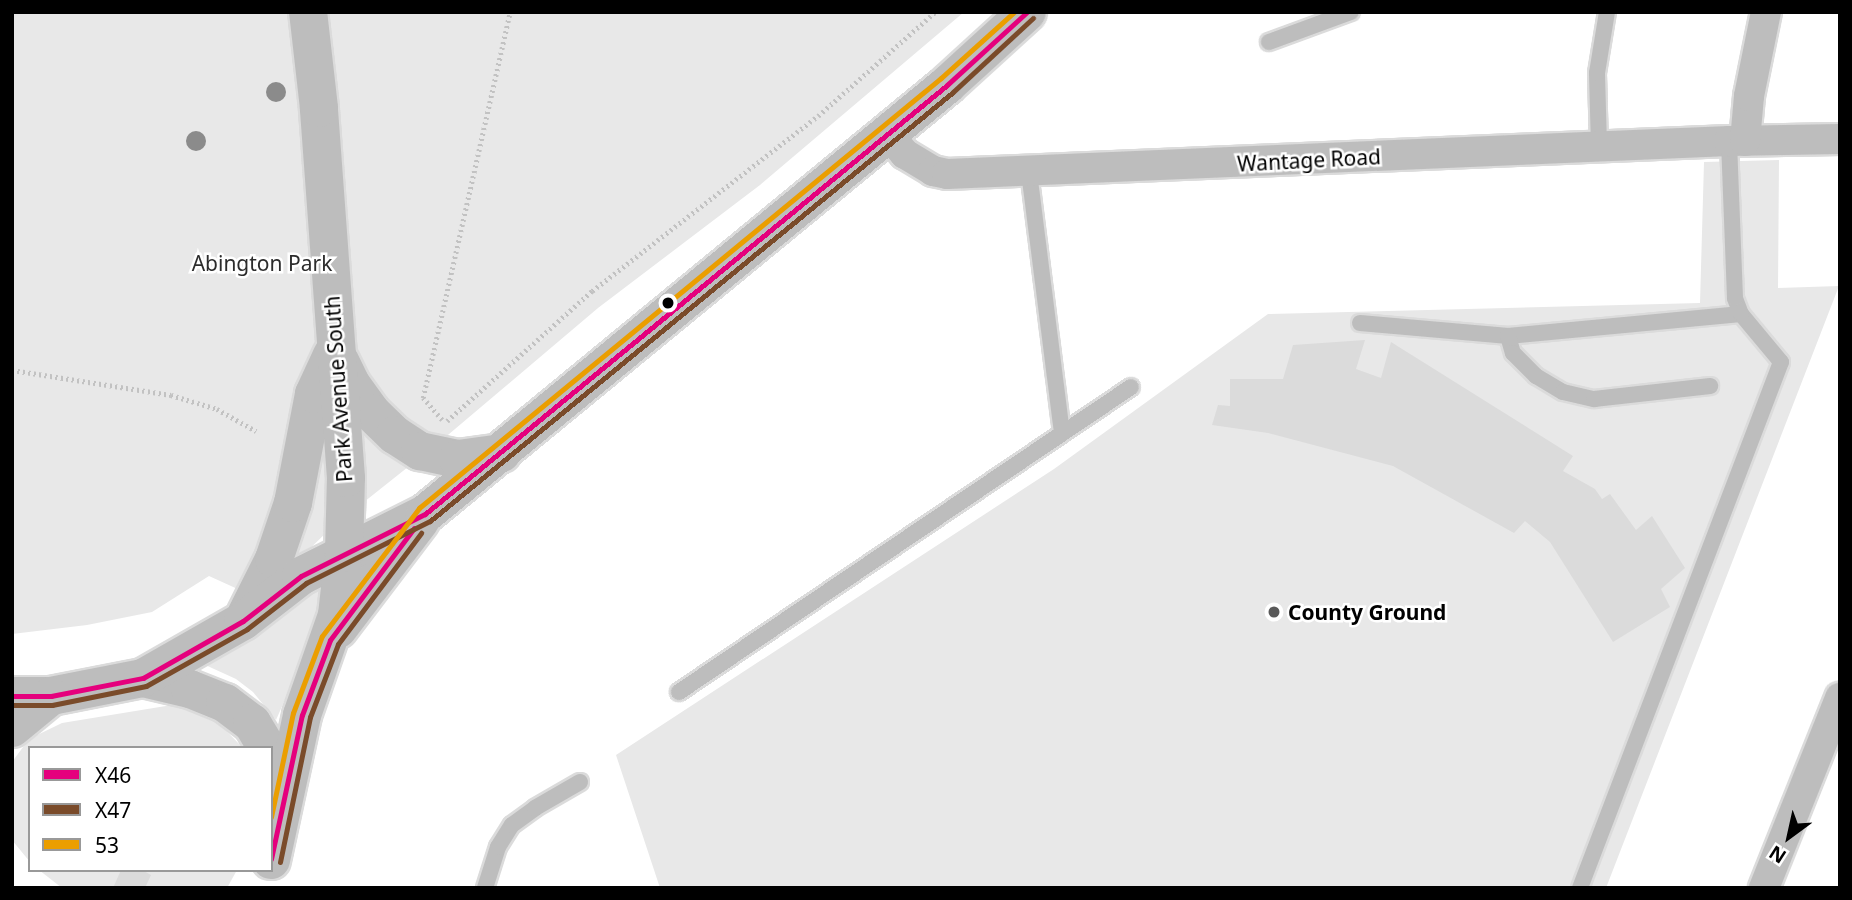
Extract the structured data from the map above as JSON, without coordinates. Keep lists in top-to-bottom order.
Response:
{
  "streets": {
    "main road": ["Park Avenue South"],
    "street": ["Wantage Road"]
  },
  "parks": ["Abington Park"],
  "places": ["County Ground"],
  "lines": ["transit line X46", "transit line 53", "transit line X47"],
  "legend": ["X46", "X47", "53"],
  "north": "bottom left"
}
